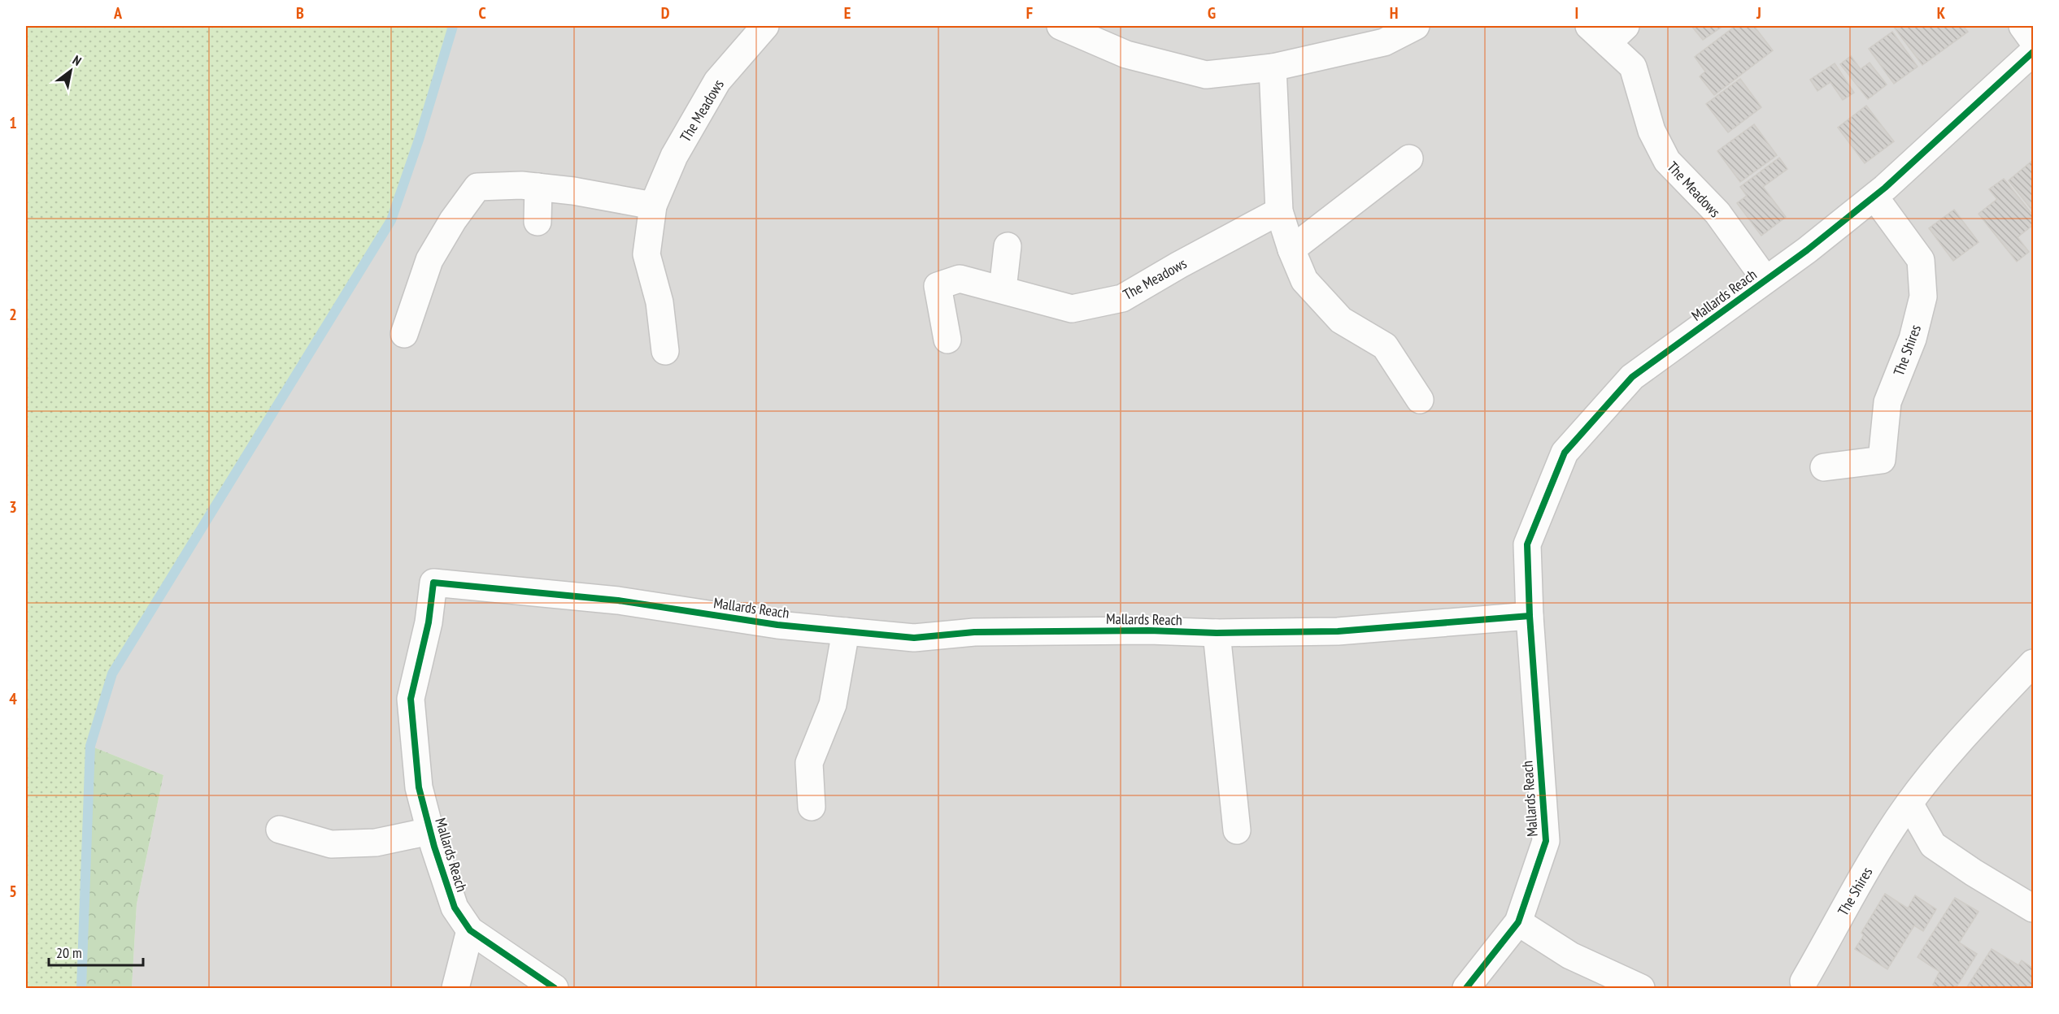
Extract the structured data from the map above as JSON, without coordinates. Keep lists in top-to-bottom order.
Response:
{
  "streets": {
    "street": ["The Meadows", "Mallards Reach", "The Shires"]
  },
  "crossings": [
    ["The Meadows", "Mallards Reach"],
    ["Mallards Reach", "The Shires"]
  ],
  "scale_bar": "20 m",
  "north": "top right",
  "grid": {
    "columns": [
      "A",
      "B",
      "C",
      "D",
      "E",
      "F",
      "G",
      "H",
      "I",
      "J",
      "K"
    ],
    "rows": [
      "1",
      "2",
      "3",
      "4",
      "5"
    ]
  }
}
